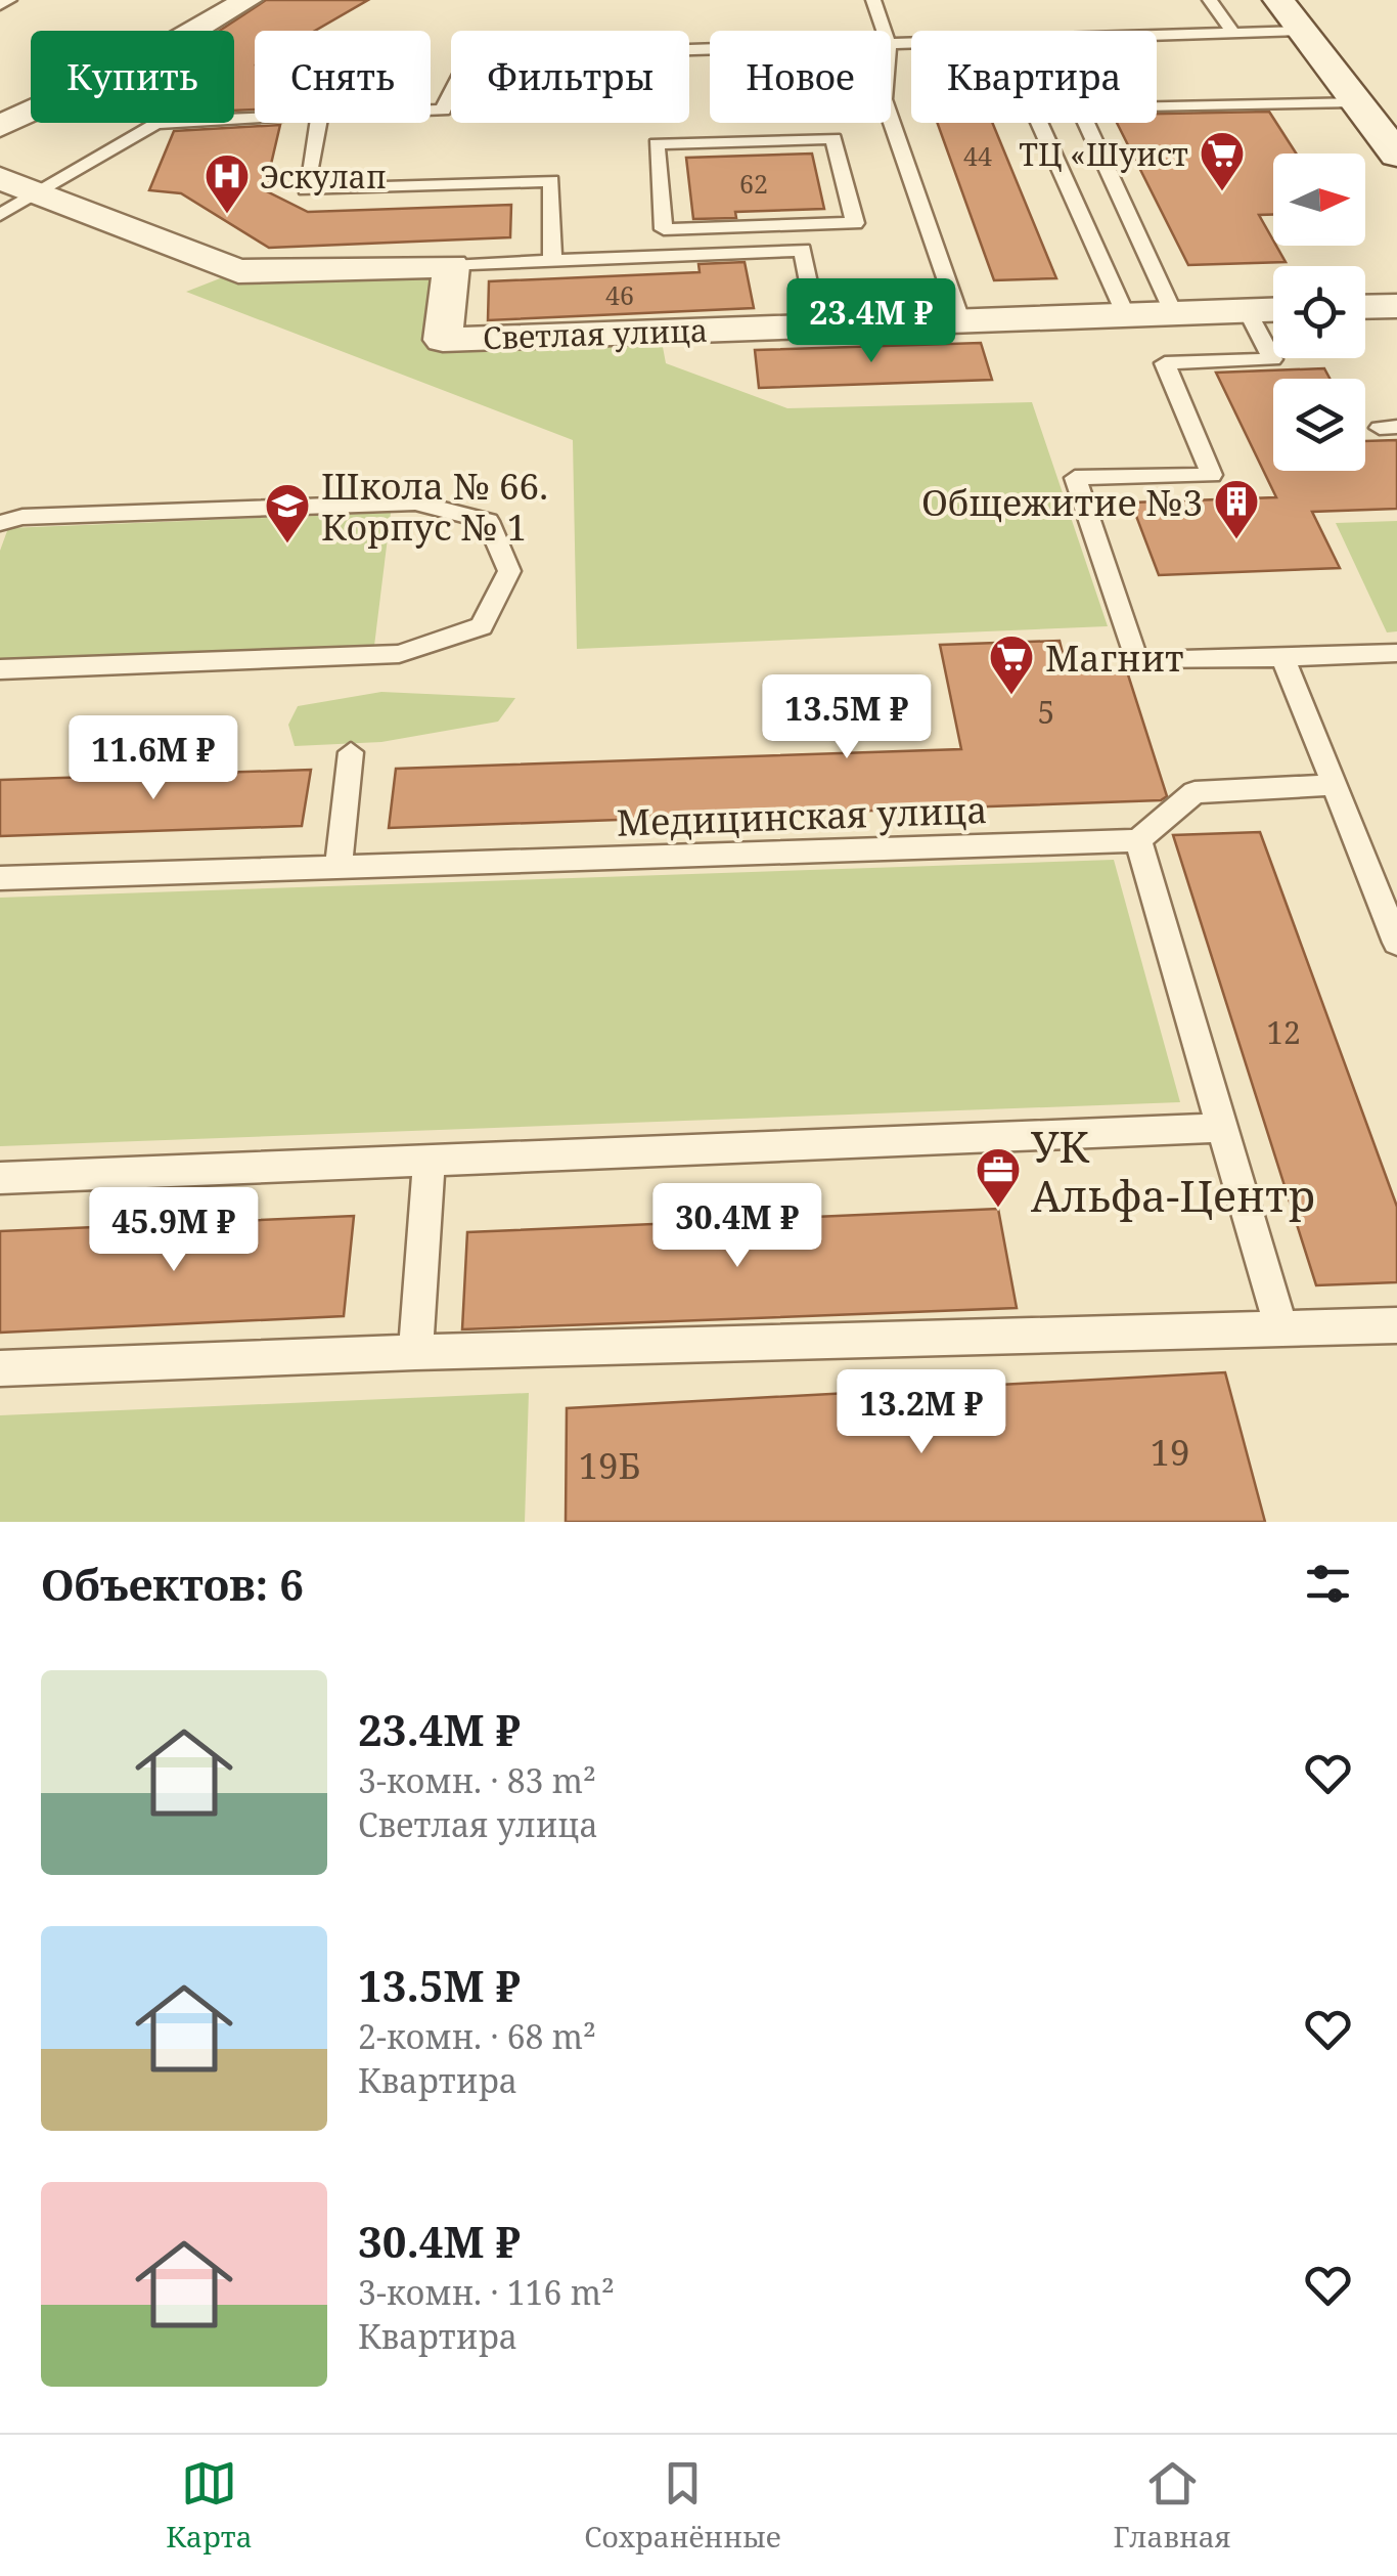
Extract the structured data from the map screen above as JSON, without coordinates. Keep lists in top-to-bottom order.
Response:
{
  "streets": {
    "street": ["Светлая улица"],
    "lane": ["Медицинская улица"]
  },
  "places": {
    "supermarket": ["ТЦ «Шуист", "Магнит"],
    "hospital": ["Эскулап"],
    "building": ["Общежитие №3"],
    "school or university": ["Школа № 66. Корпус № 1"],
    "office": ["УК Альфа-Центр"]
  },
  "house_numbers": [
    "44",
    "62",
    "46",
    "5",
    "12",
    "19",
    "19Б"
  ],
  "north": "right",
  "page": {
    "chip": [
      "Купить",
      "Снять",
      "Фильтры",
      "Новое",
      "Квартира"
    ],
    "price": [
      "23.4M ₽",
      "13.5M ₽",
      "11.6M ₽",
      "30.4M ₽",
      "45.9M ₽",
      "13.2M ₽"
    ],
    "heading": "Объектов: 6",
    "list": [
      {
        "name": "23.4M ₽",
        "note": "3-комн. · 83 m² · Светлая улица"
      },
      {
        "name": "13.5M ₽",
        "note": "2-комн. · 68 m² · Квартира"
      },
      {
        "name": "30.4M ₽",
        "note": "3-комн. · 116 m² · Квартира"
      }
    ],
    "tabs": ["Карта", "Сохранённые", "Главная"]
  }
}
